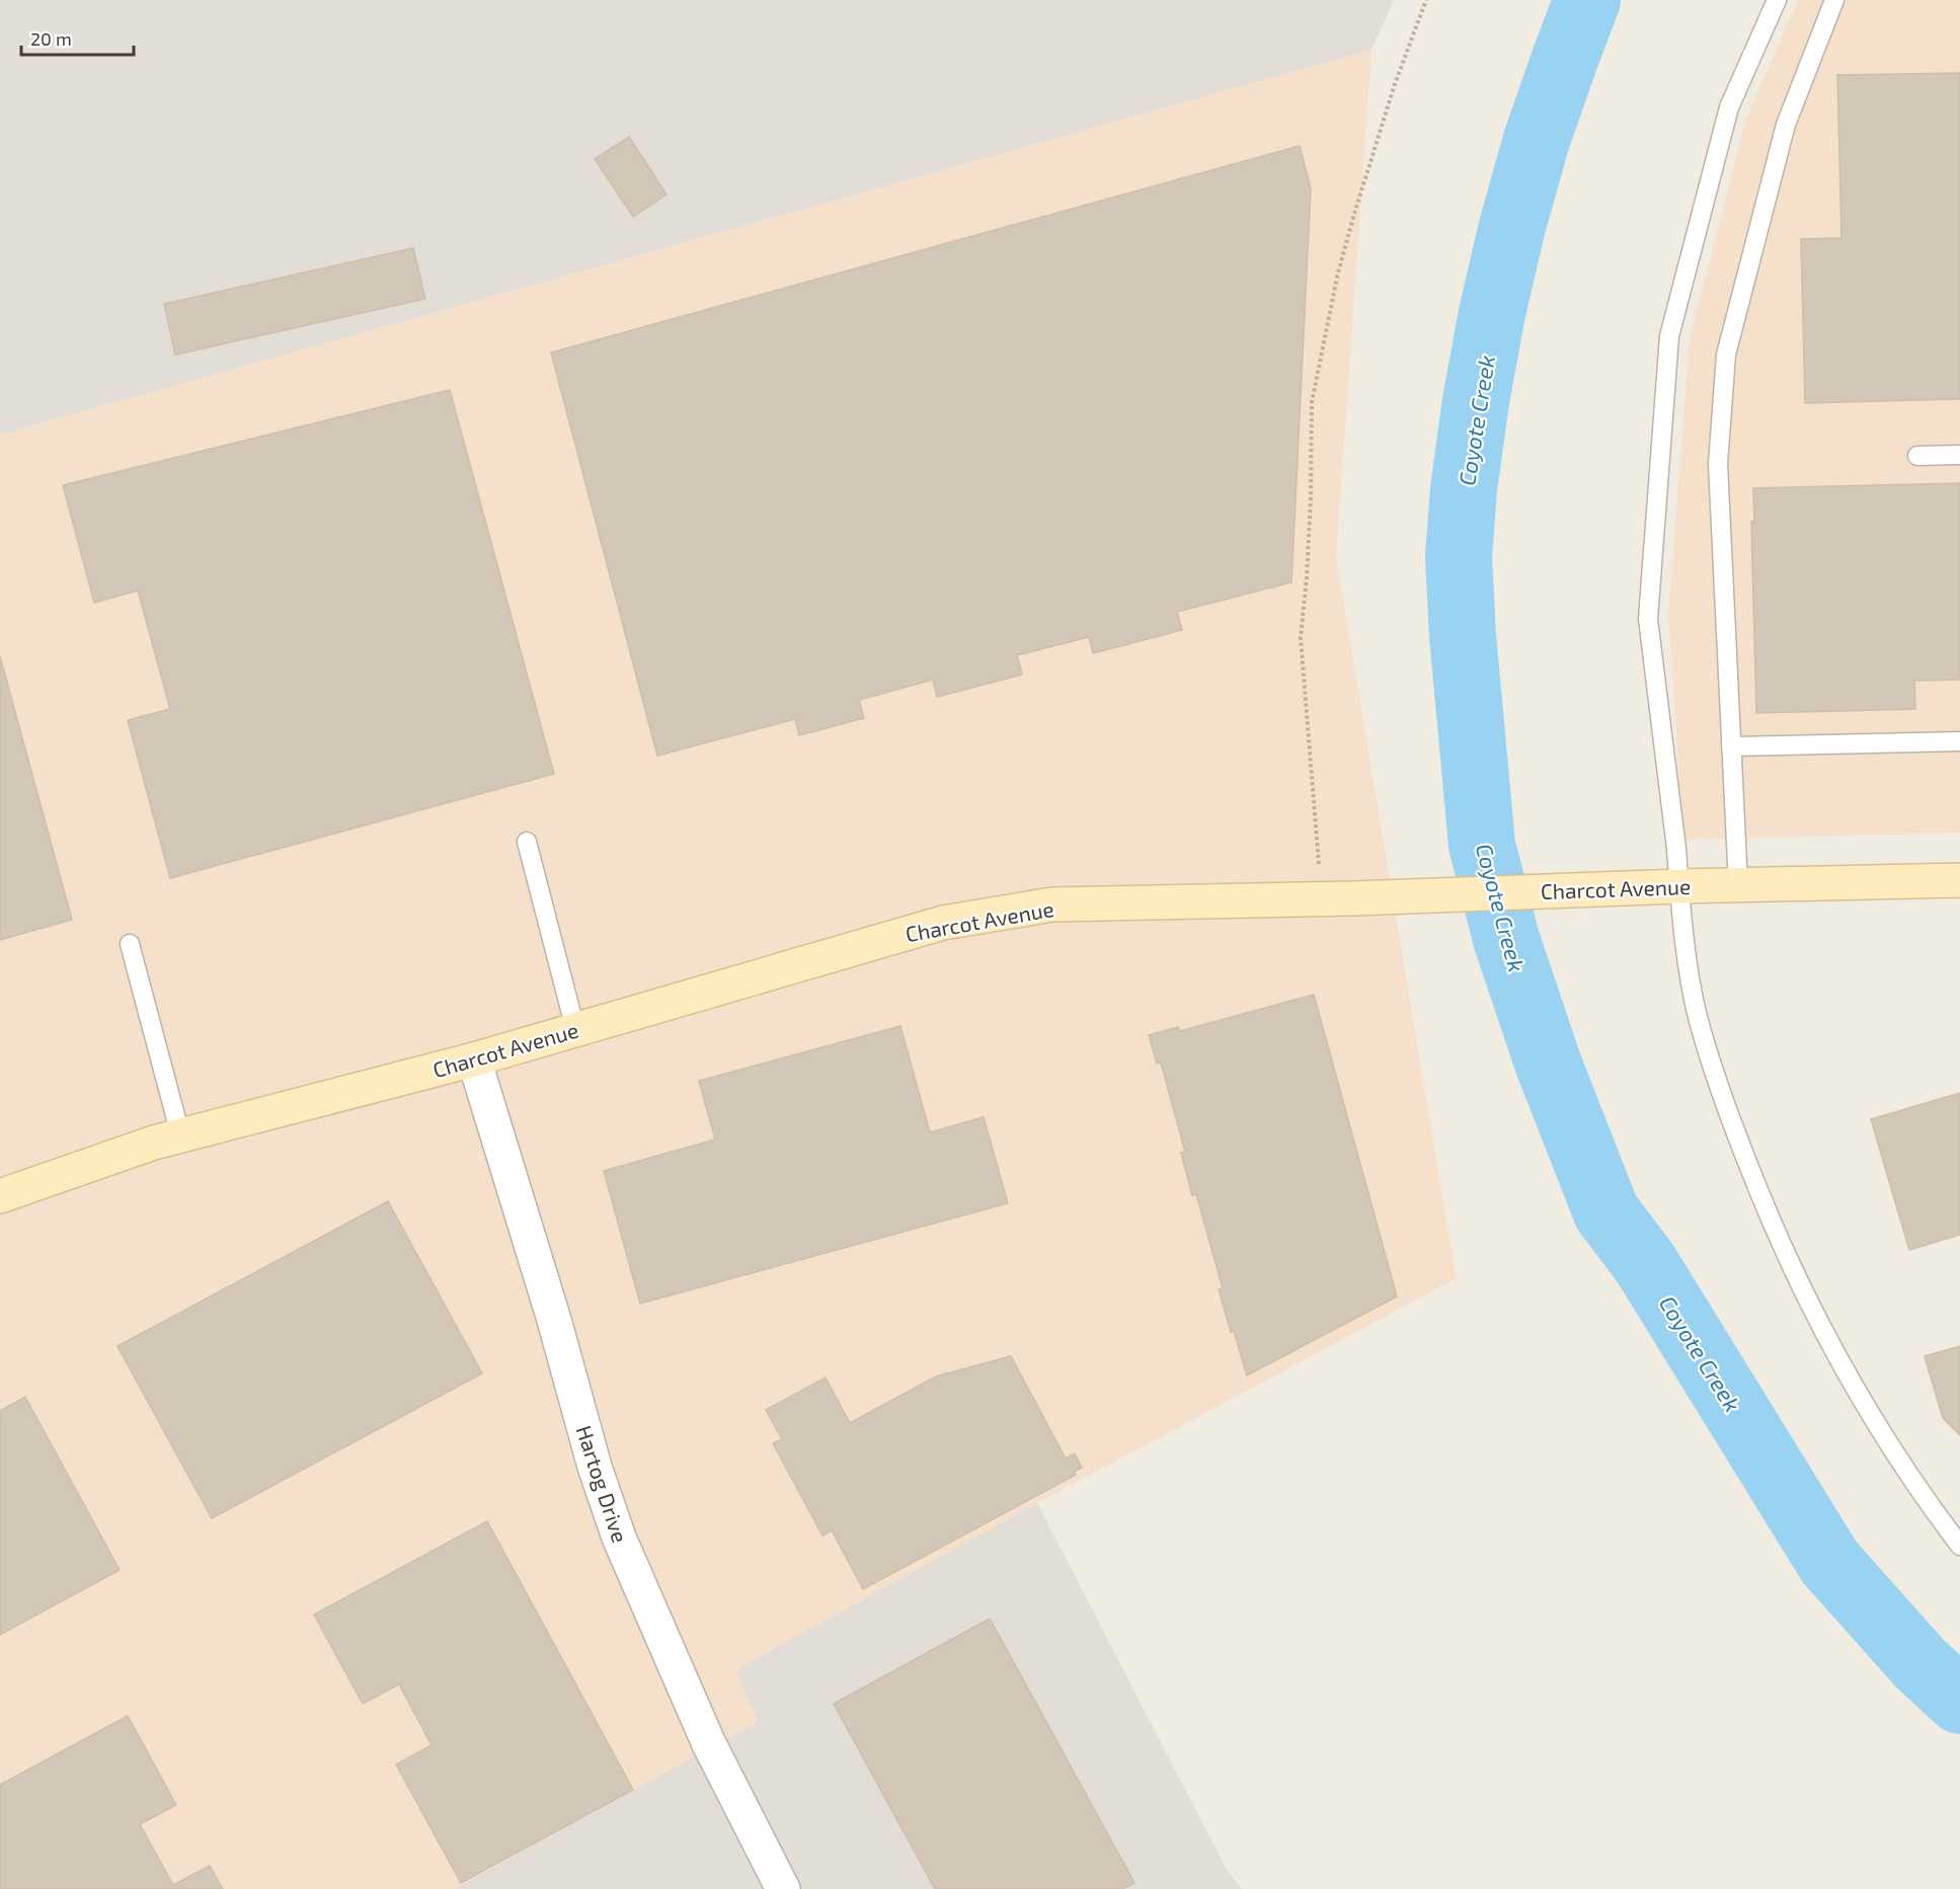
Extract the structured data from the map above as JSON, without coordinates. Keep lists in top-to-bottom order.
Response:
{
  "streets": {
    "street": ["Charcot Avenue", "Hartog Drive"]
  },
  "crossings": [
    ["Charcot Avenue", "Hartog Drive"]
  ],
  "water": ["Coyote Creek"],
  "scale_bar": "20 m"
}
